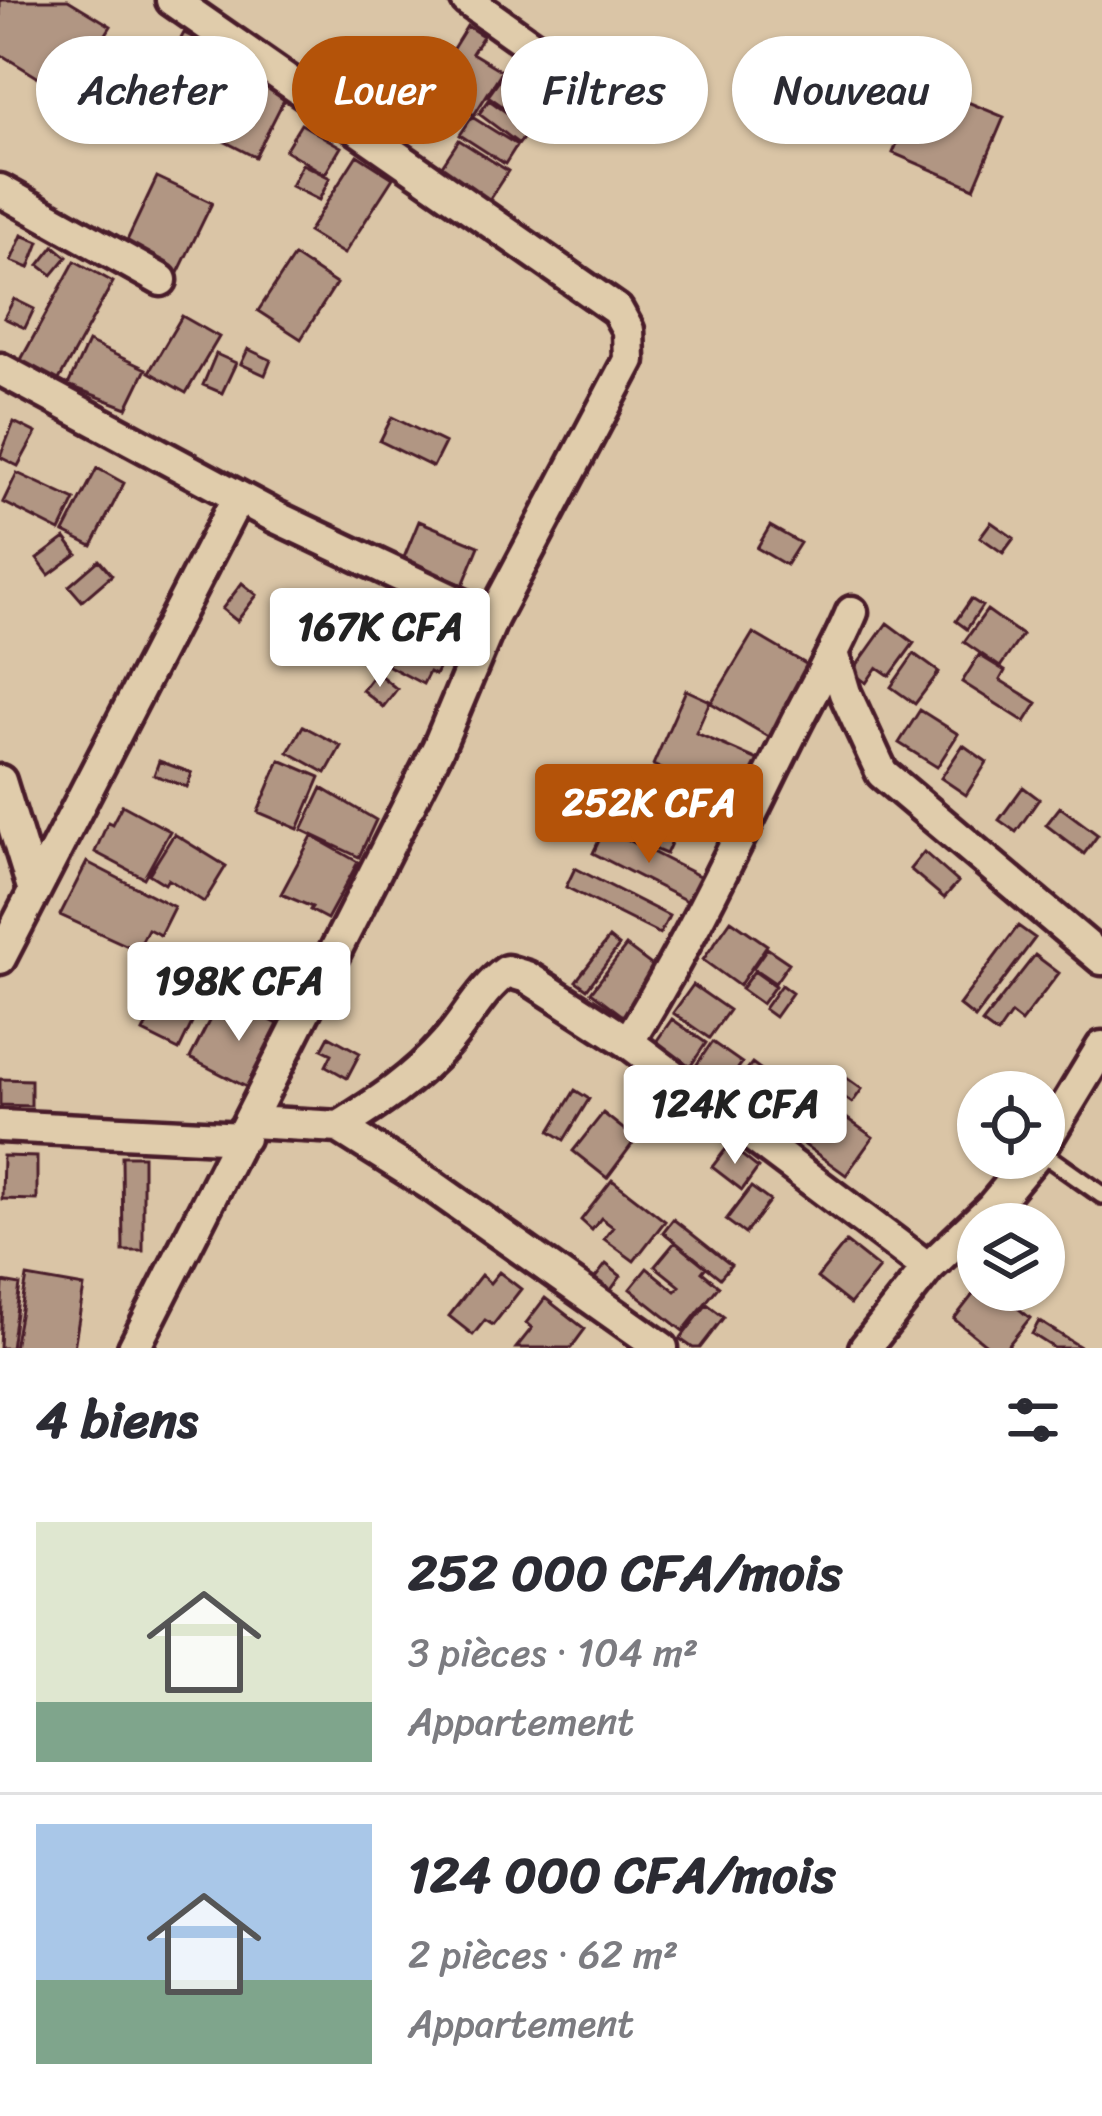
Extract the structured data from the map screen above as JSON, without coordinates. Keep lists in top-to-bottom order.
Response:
{
  "page": {
    "chip": [
      "Acheter",
      "Louer",
      "Filtres",
      "Nouveau"
    ],
    "price": [
      "167K CFA",
      "252K CFA",
      "198K CFA",
      "124K CFA"
    ],
    "heading": "4 biens",
    "list": [
      {
        "name": "252 000 CFA/mois",
        "note": "3 pièces · 104 m² · Appartement"
      },
      {
        "name": "124 000 CFA/mois",
        "note": "2 pièces · 62 m² · Appartement"
      }
    ]
  }
}
